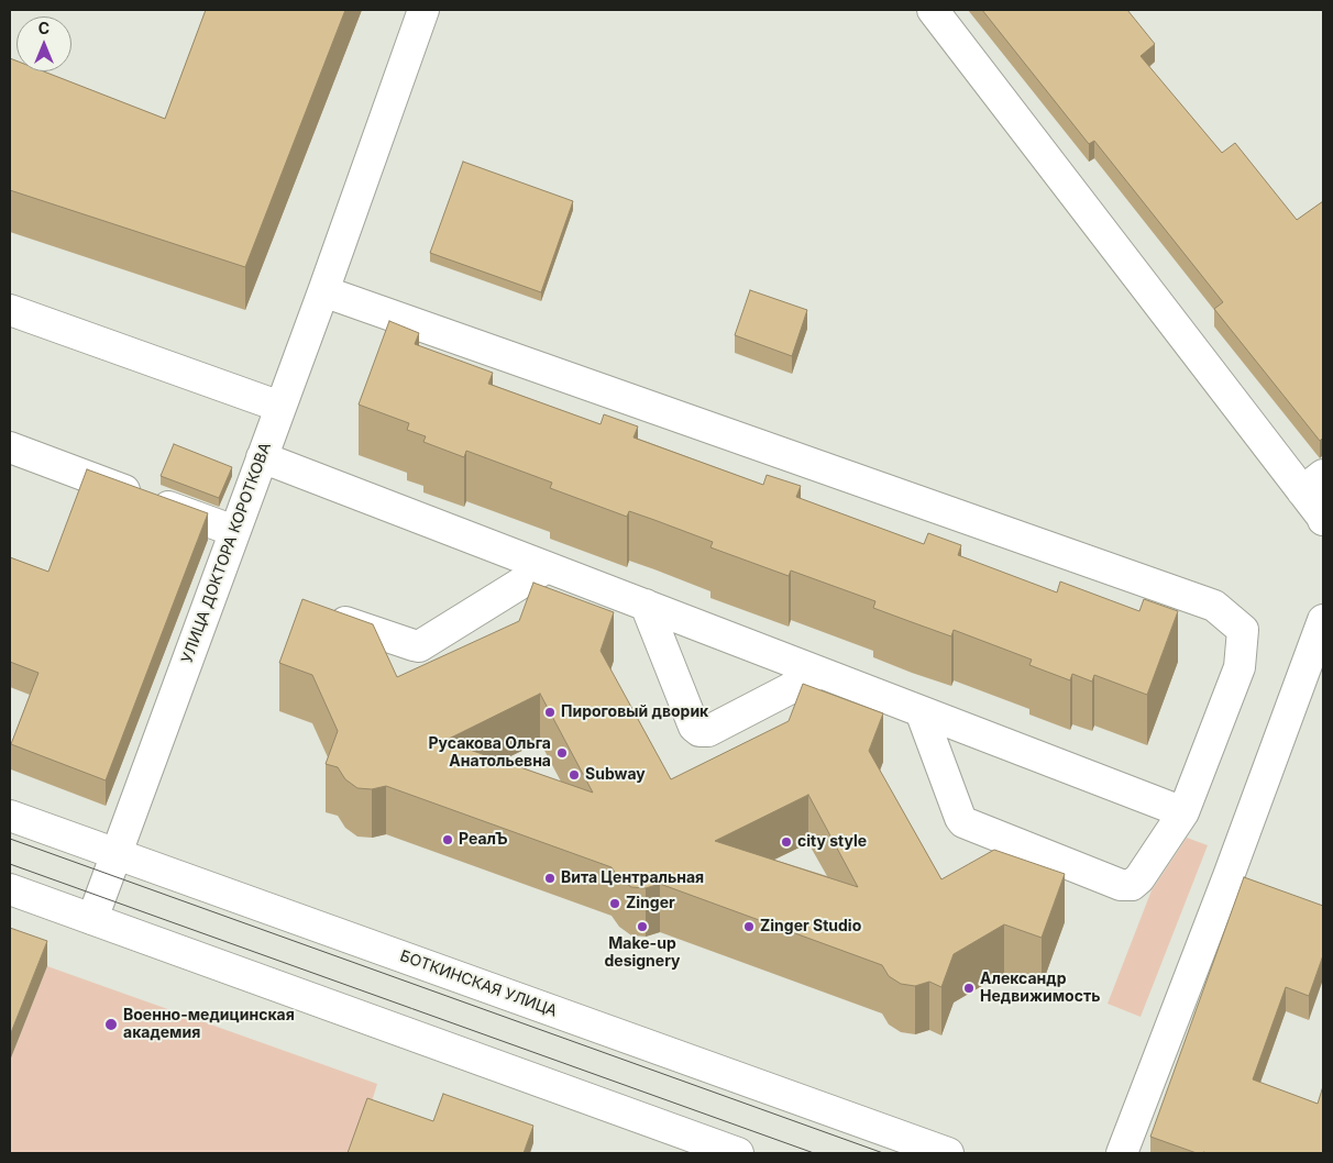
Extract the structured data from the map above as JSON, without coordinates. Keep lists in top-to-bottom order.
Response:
{
  "streets": {
    "main road": ["УЛИЦА ДОКТОРА КОРОТКОВА", "БОТКИНСКАЯ УЛИЦА"]
  },
  "crossings": [
    ["УЛИЦА ДОКТОРА КОРОТКОВА", "БОТКИНСКАЯ УЛИЦА"]
  ],
  "places": [
    "Пироговый дворик",
    "Русакова Ольга Анатольевна",
    "Subway",
    "РеалЪ",
    "city style",
    "Вита Центральная",
    "Zinger",
    "Make-up designery",
    "Zinger Studio",
    "Александр Недвижимость",
    "Военно-медицинская академия"
  ],
  "north": "top"
}
